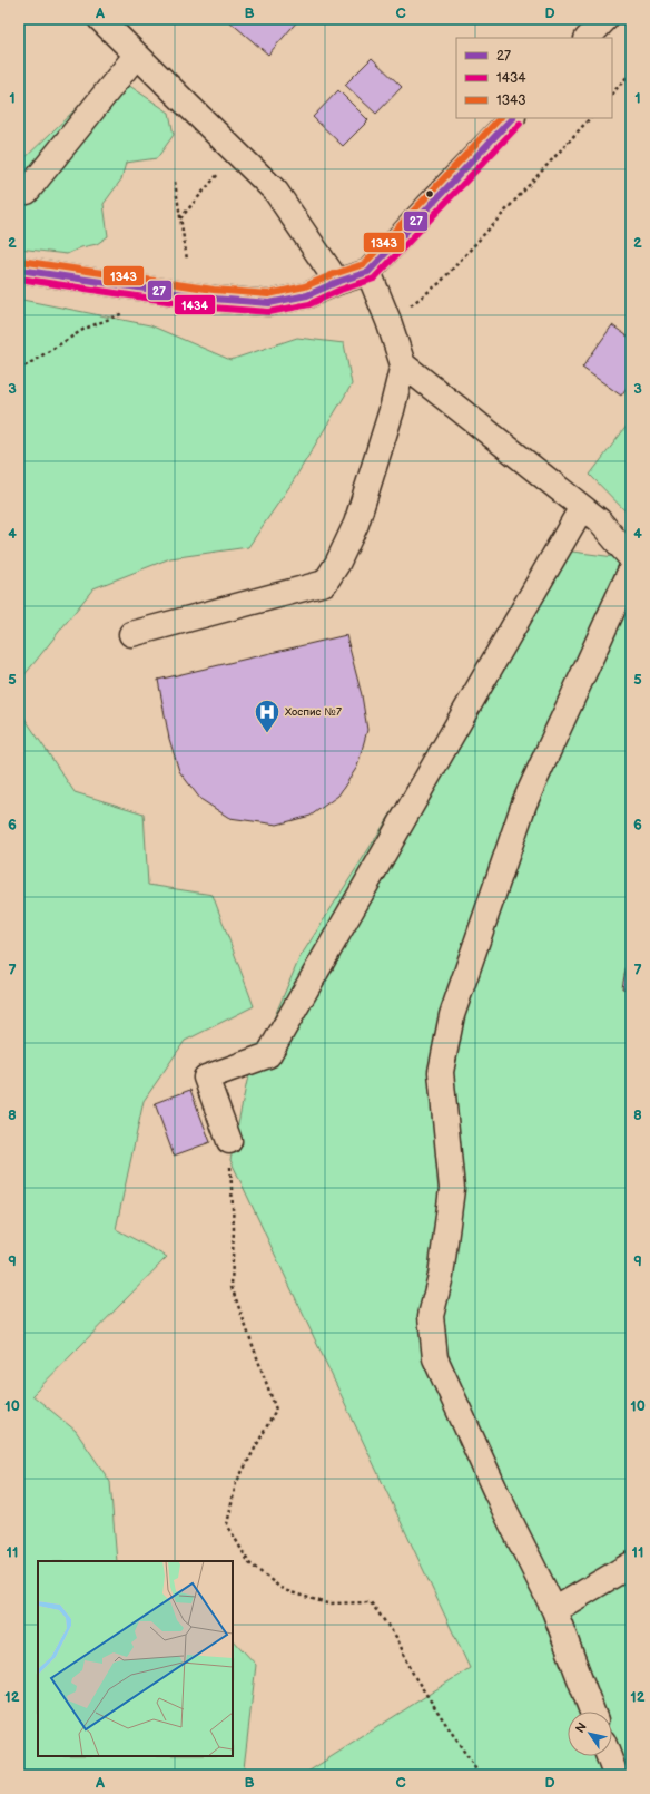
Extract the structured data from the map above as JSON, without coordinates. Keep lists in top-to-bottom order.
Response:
{
  "places": {
    "hospital": ["Хоспис №7"]
  },
  "lines": ["transit line 27", "transit line 1343", "transit line 1434"],
  "legend": ["27", "1434", "1343"],
  "north": "top left",
  "grid": {
    "columns": [
      "A",
      "B",
      "C",
      "D"
    ],
    "rows": [
      "1",
      "2",
      "3",
      "4",
      "5",
      "6",
      "7",
      "8",
      "9",
      "10",
      "11",
      "12"
    ]
  }
}
